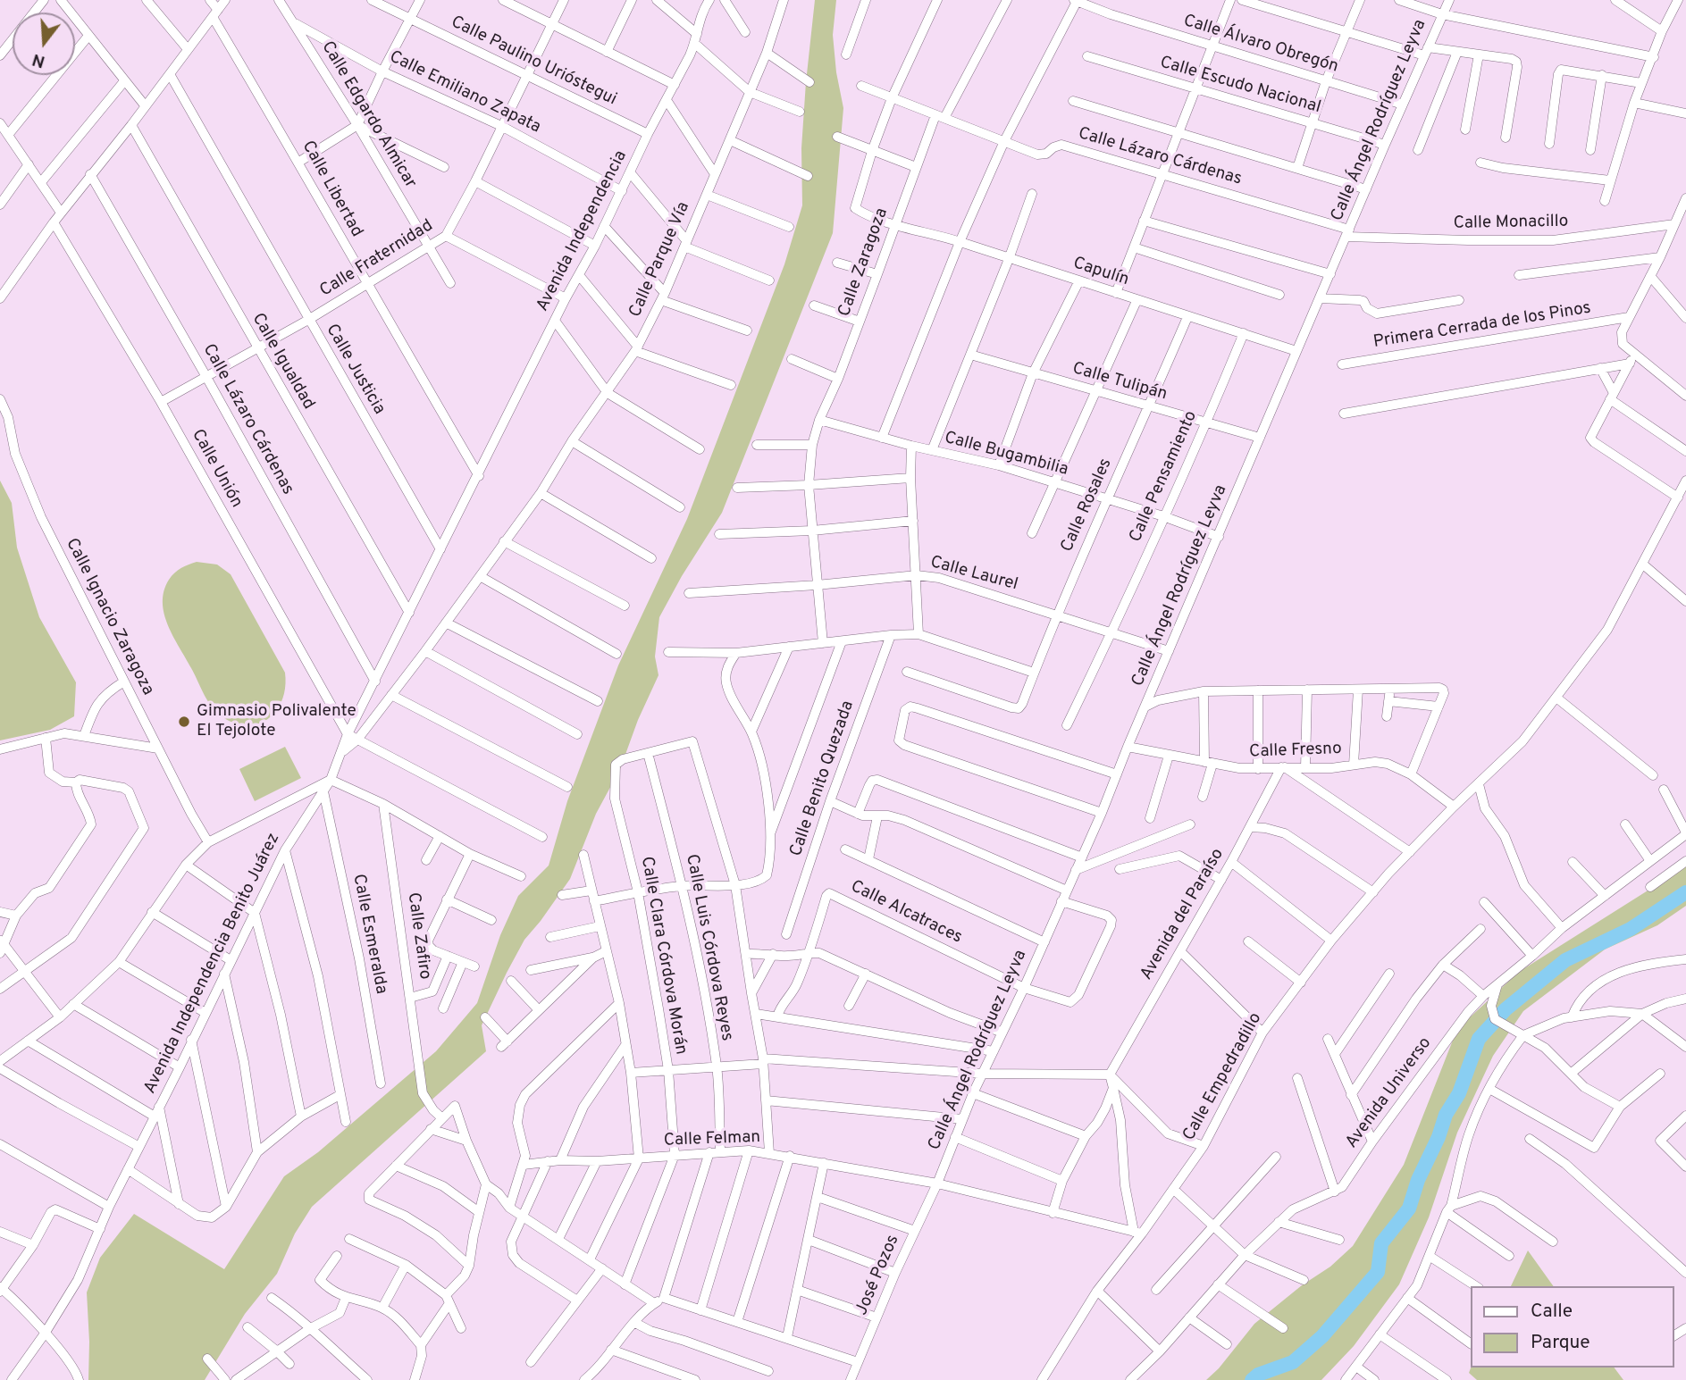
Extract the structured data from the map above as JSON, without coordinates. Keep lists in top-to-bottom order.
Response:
{
  "streets": {
    "street": [
      "Calle Álvaro Obregón",
      "Calle Paulino Urióstegui",
      "Calle Escudo Nacional",
      "Calle Emiliano Zapata",
      "Calle Edgardo Almicar",
      "Calle Ángel Rodríguez Leyva",
      "Calle Lázaro Cárdenas",
      "Calle Libertad",
      "Calle Monacillo",
      "Avenida Independencia",
      "Calle Fraternidad",
      "Calle Parque Vía",
      "Calle Zaragoza",
      "Capulín",
      "Primera Cerrada de los Pinos",
      "Calle Igualdad",
      "Calle Justicia",
      "Calle Tulipán",
      "Calle Bugambilia",
      "Calle Unión",
      "Calle Pensamiento",
      "Calle Rosales",
      "Calle Laurel",
      "Calle Ignacio Zaragoza",
      "Calle Fresno",
      "Calle Benito Quezada",
      "Calle Alcatraces",
      "Avenida del Paraíso",
      "Calle Esmeralda",
      "Calle Zafiro",
      "Calle Luis Córdova Reyes",
      "Calle Clara Córdova Morán",
      "Avenida Independencia Benito Juárez",
      "Calle Empedradillo",
      "Avenida Universo",
      "Calle Felman",
      "José Pozos"
    ]
  },
  "crossings": [
    ["Calle Álvaro Obregón", "Calle Ángel Rodríguez Leyva"],
    ["Calle Paulino Urióstegui", "Avenida Independencia"],
    ["Calle Paulino Urióstegui", "Calle Fraternidad"],
    ["Calle Escudo Nacional", "Calle Ángel Rodríguez Leyva"],
    ["Calle Emiliano Zapata", "Calle Edgardo Almicar"],
    ["Calle Emiliano Zapata", "Avenida Independencia"],
    ["Calle Emiliano Zapata", "Calle Fraternidad"],
    ["Calle Edgardo Almicar", "Calle Fraternidad"],
    ["Calle Ángel Rodríguez Leyva", "Calle Lázaro Cárdenas"],
    ["Calle Ángel Rodríguez Leyva", "Calle Monacillo"],
    ["Calle Ángel Rodríguez Leyva", "Capulín"],
    ["Calle Ángel Rodríguez Leyva", "Calle Tulipán"],
    ["Calle Ángel Rodríguez Leyva", "Calle Bugambilia"],
    ["Calle Ángel Rodríguez Leyva", "Calle Laurel"],
    ["Calle Ángel Rodríguez Leyva", "Calle Fresno"],
    ["Calle Ángel Rodríguez Leyva", "Calle Alcatraces"],
    ["Calle Ángel Rodríguez Leyva", "Calle Felman"],
    ["Calle Ángel Rodríguez Leyva", "José Pozos"],
    ["Calle Lázaro Cárdenas", "Calle Monacillo"],
    ["Calle Lázaro Cárdenas", "Calle Fraternidad"],
    ["Calle Lázaro Cárdenas", "Calle Zaragoza"],
    ["Calle Lázaro Cárdenas", "Avenida Independencia Benito Juárez"],
    ["Calle Libertad", "Avenida Independencia"],
    ["Calle Libertad", "Calle Fraternidad"],
    ["Calle Libertad", "Avenida Independencia Benito Juárez"],
    ["Avenida Independencia", "Avenida Independencia Benito Juárez"],
    ["Calle Fraternidad", "Calle Igualdad"],
    ["Calle Fraternidad", "Calle Justicia"],
    ["Calle Fraternidad", "Calle Unión"],
    ["Calle Parque Vía", "Avenida Independencia Benito Juárez"],
    ["Calle Zaragoza", "Capulín"],
    ["Calle Zaragoza", "Calle Bugambilia"],
    ["Calle Zaragoza", "Calle Laurel"],
    ["Capulín", "Calle Pensamiento"],
    ["Capulín", "Calle Rosales"],
    ["Calle Igualdad", "Avenida Independencia Benito Juárez"],
    ["Calle Justicia", "Avenida Independencia Benito Juárez"],
    ["Calle Tulipán", "Calle Pensamiento"],
    ["Calle Tulipán", "Calle Rosales"],
    ["Calle Bugambilia", "Calle Pensamiento"],
    ["Calle Bugambilia", "Calle Rosales"],
    ["Calle Unión", "Avenida Independencia Benito Juárez"],
    ["Calle Pensamiento", "Calle Laurel"],
    ["Calle Rosales", "Calle Laurel"],
    ["Calle Fresno", "Avenida del Paraíso"],
    ["Calle Fresno", "Calle Empedradillo"],
    ["Calle Esmeralda", "Avenida Independencia Benito Juárez"],
    ["Calle Luis Córdova Reyes", "Calle Clara Córdova Morán"],
    ["Calle Luis Córdova Reyes", "Calle Felman"],
    ["Calle Clara Córdova Morán", "Calle Felman"],
    ["Calle Empedradillo", "Calle Felman"],
    ["Calle Felman", "José Pozos"]
  ],
  "places": ["Gimnasio Polivalente El Tejolote"],
  "legend": ["Calle", "Parque"],
  "north": "bottom"
}
